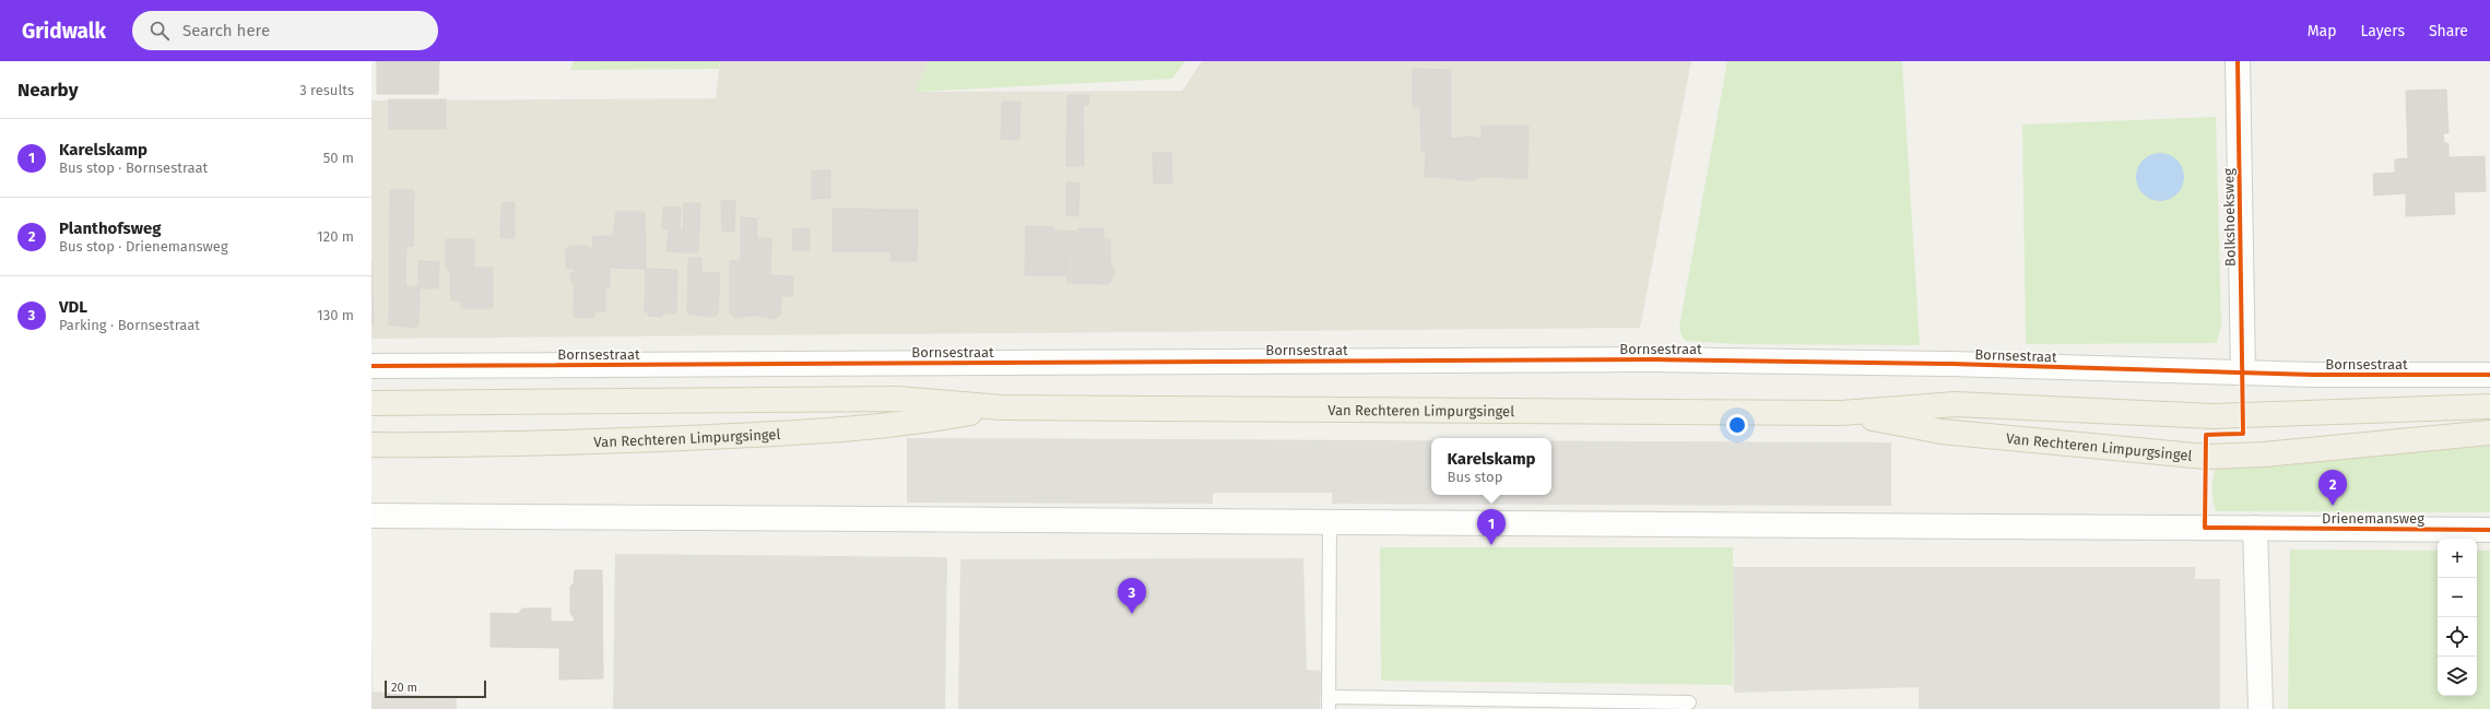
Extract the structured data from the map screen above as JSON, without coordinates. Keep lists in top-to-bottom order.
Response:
{
  "streets": {
    "main road": ["Van Rechteren Limpurgsingel"],
    "street": ["Bolkshoeksweg", "Bornsestraat", "Drienemansweg"]
  },
  "crossings": [
    ["Bolkshoeksweg", "Bornsestraat"]
  ],
  "scale_bar": "20 m",
  "page": {
    "header": "Gridwalk",
    "search": "Search here",
    "nav": ["Map", "Layers", "Share"],
    "heading": ["Nearby", "3 results"],
    "list": [
      {
        "mark": "1",
        "name": "Karelskamp",
        "note": "Bus stop · Bornsestraat",
        "value": "50 m"
      },
      {
        "mark": "2",
        "name": "Planthofsweg",
        "note": "Bus stop · Drienemansweg",
        "value": "120 m"
      },
      {
        "mark": "3",
        "name": "VDL",
        "note": "Parking · Bornsestraat",
        "value": "130 m"
      }
    ],
    "popup": ["Karelskamp", "Bus stop"],
    "pins": ["2", "1", "3"],
    "map_buttons": ["+", "−"],
    "scale": "20 m"
  }
}
